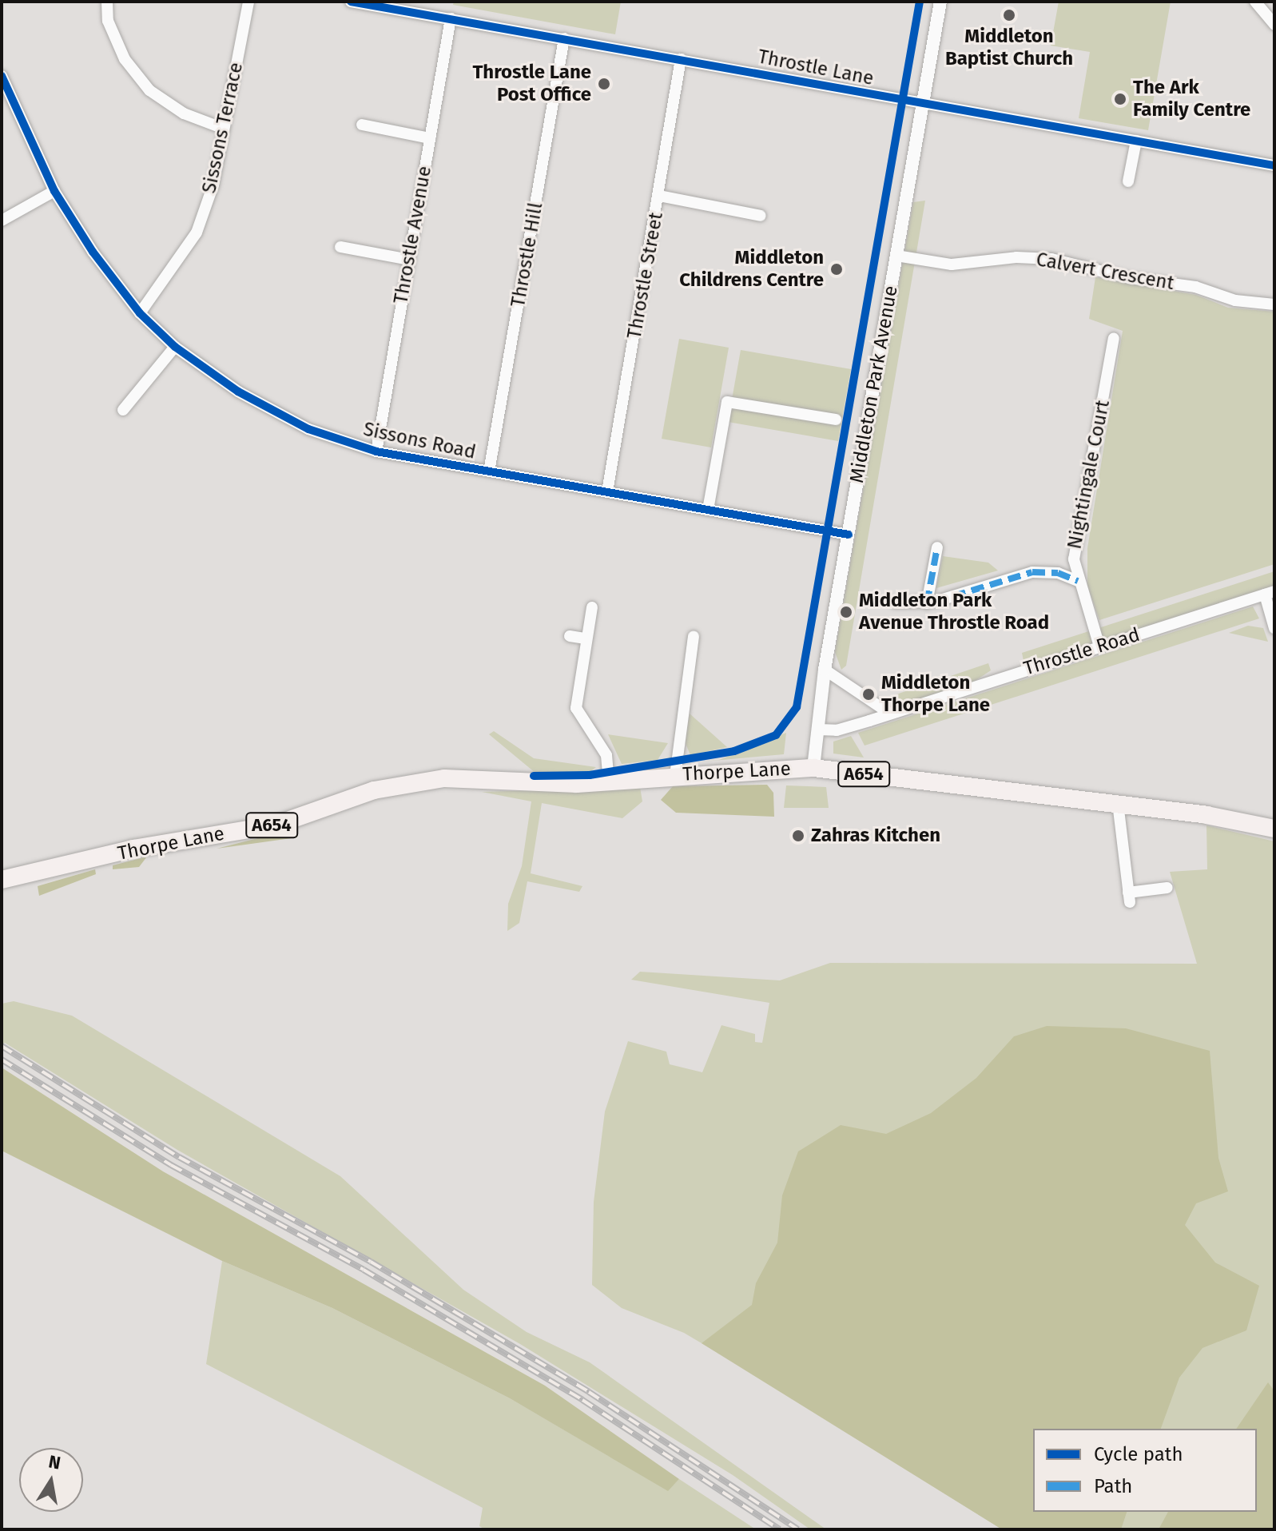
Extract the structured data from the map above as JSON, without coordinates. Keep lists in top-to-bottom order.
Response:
{
  "streets": {
    "main road": ["Thorpe Lane", "A654"],
    "street": [
      "Throstle Lane",
      "Sissons Terrace",
      "Throstle Avenue",
      "Throstle Hill",
      "Calvert Crescent",
      "Throstle Street",
      "Middleton Park Avenue",
      "Sissons Road",
      "Nightingale Court",
      "Throstle Road"
    ]
  },
  "crossings": [
    ["Throstle Lane", "Throstle Avenue"],
    ["Throstle Lane", "Throstle Hill"],
    ["Throstle Lane", "Throstle Street"],
    ["Throstle Lane", "Middleton Park Avenue"],
    ["Sissons Terrace", "Sissons Road"],
    ["Throstle Avenue", "Sissons Road"],
    ["Throstle Hill", "Sissons Road"],
    ["Calvert Crescent", "Middleton Park Avenue"],
    ["Throstle Street", "Sissons Road"],
    ["Middleton Park Avenue", "Sissons Road"],
    ["Middleton Park Avenue", "Throstle Road"],
    ["Middleton Park Avenue", "Thorpe Lane"],
    ["Nightingale Court", "Throstle Road"]
  ],
  "places": [
    "Middleton Baptist Church",
    "Throstle Lane Post Office",
    "The Ark Family Centre",
    "Middleton Childrens Centre",
    "Middleton Park Avenue Throstle Road",
    "Middleton Thorpe Lane",
    "Zahras Kitchen"
  ],
  "legend": ["Cycle path", "Path"],
  "north": "top"
}
